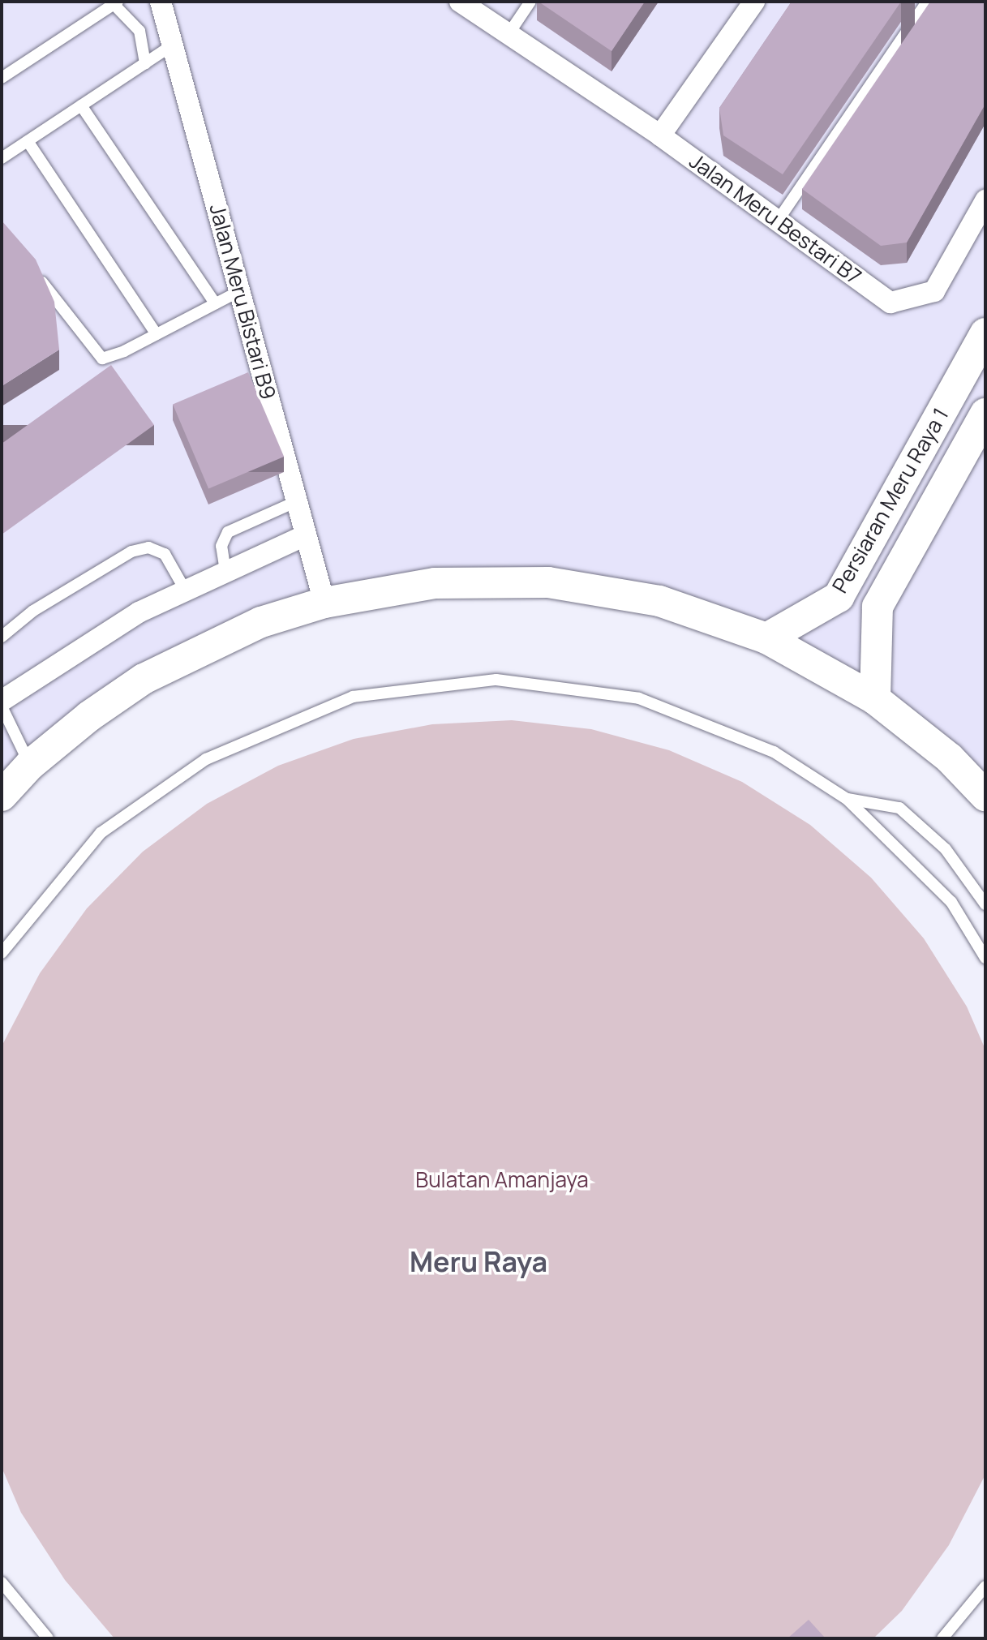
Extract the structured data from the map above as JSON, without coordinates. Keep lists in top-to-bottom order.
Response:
{
  "streets": {
    "street": ["Jalan Meru Bestari B7", "Jalan Meru Bistari B9", "Persiaran Meru Raya 1"]
  },
  "districts": ["Meru Raya"],
  "parks": ["Bulatan Amanjaya"]
}
